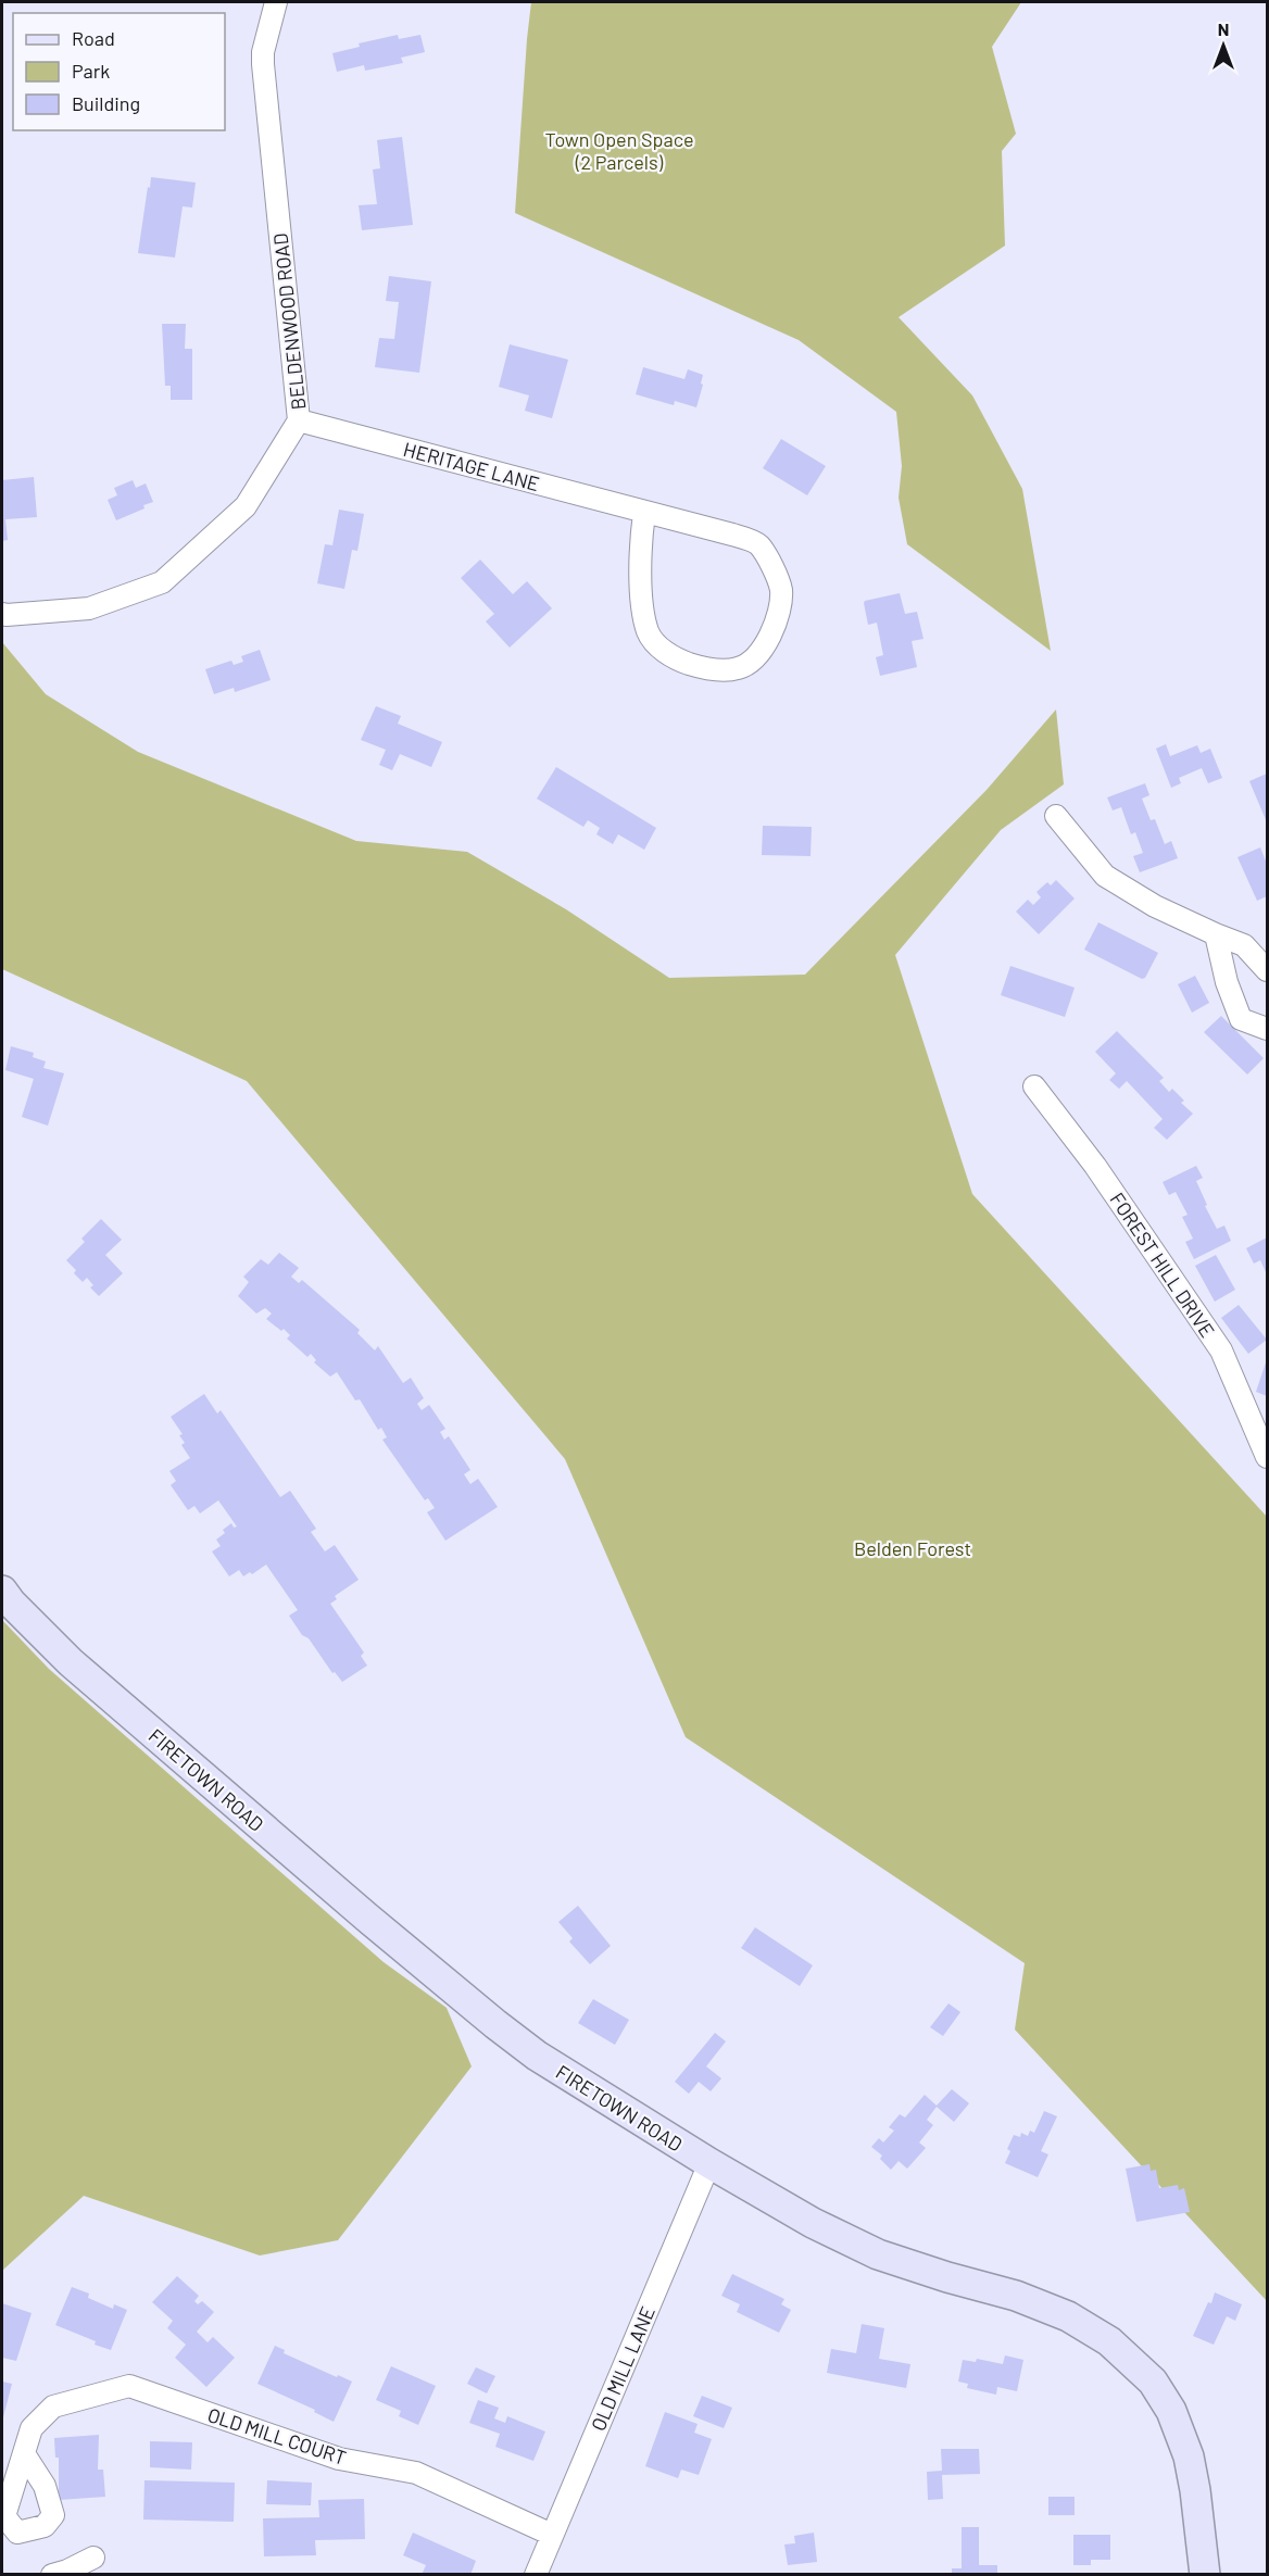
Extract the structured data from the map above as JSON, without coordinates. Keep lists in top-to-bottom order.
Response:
{
  "streets": {
    "street": [
      "BELDENWOOD ROAD",
      "HERITAGE LANE",
      "FOREST HILL DRIVE",
      "FIRETOWN ROAD",
      "OLD MILL LANE",
      "OLD MILL COURT"
    ]
  },
  "crossings": [
    ["BELDENWOOD ROAD", "HERITAGE LANE"],
    ["FIRETOWN ROAD", "OLD MILL LANE"],
    ["OLD MILL LANE", "OLD MILL COURT"]
  ],
  "parks": ["Town Open Space (2 Parcels)", "Belden Forest"],
  "legend": ["Road", "Park", "Building"],
  "north": "top"
}
